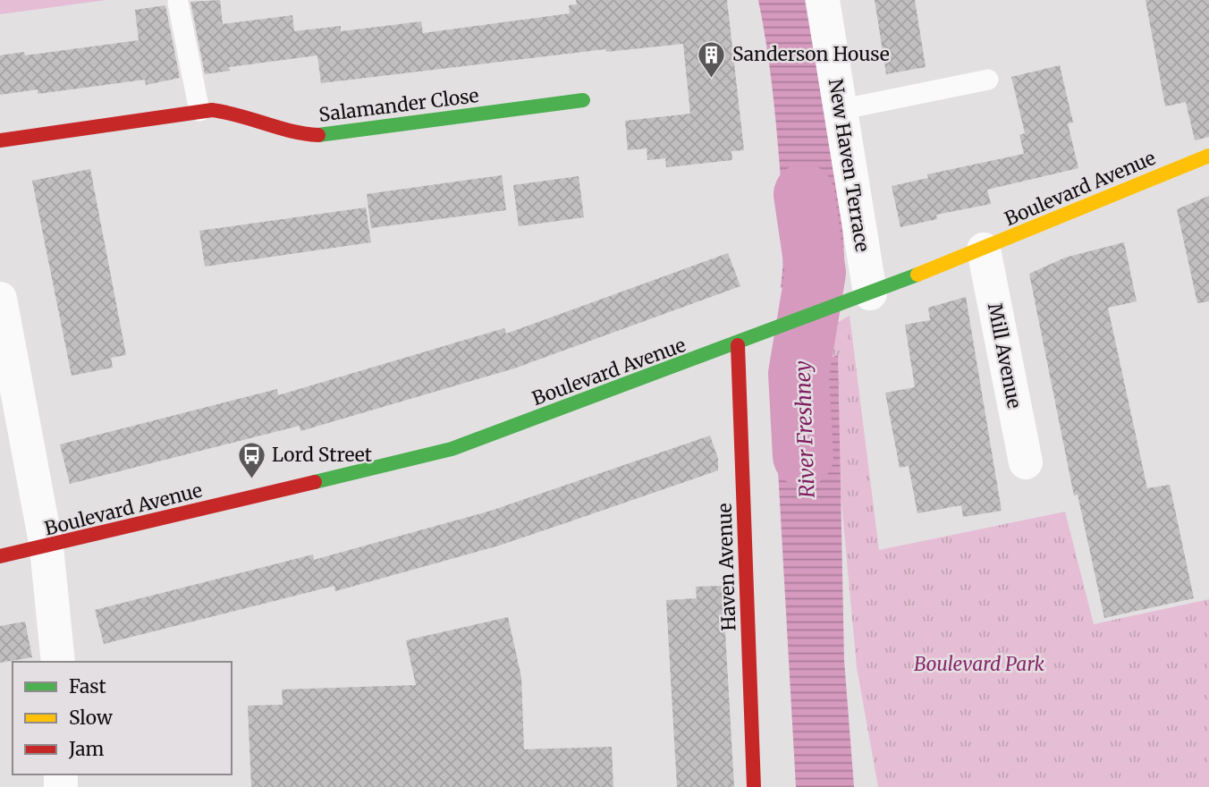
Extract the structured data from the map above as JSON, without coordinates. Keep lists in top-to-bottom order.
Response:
{
  "streets": {
    "street": [
      "Salamander Close",
      "New Haven Terrace",
      "Boulevard Avenue",
      "Mill Avenue",
      "Haven Avenue"
    ]
  },
  "crossings": [
    ["New Haven Terrace", "Boulevard Avenue"],
    ["Boulevard Avenue", "Mill Avenue"],
    ["Boulevard Avenue", "Haven Avenue"]
  ],
  "water": ["River Freshney"],
  "parks": ["Boulevard Park"],
  "places": {
    "building": ["Sanderson House"],
    "bus stop": ["Lord Street"]
  },
  "legend": ["Fast", "Slow", "Jam"]
}
